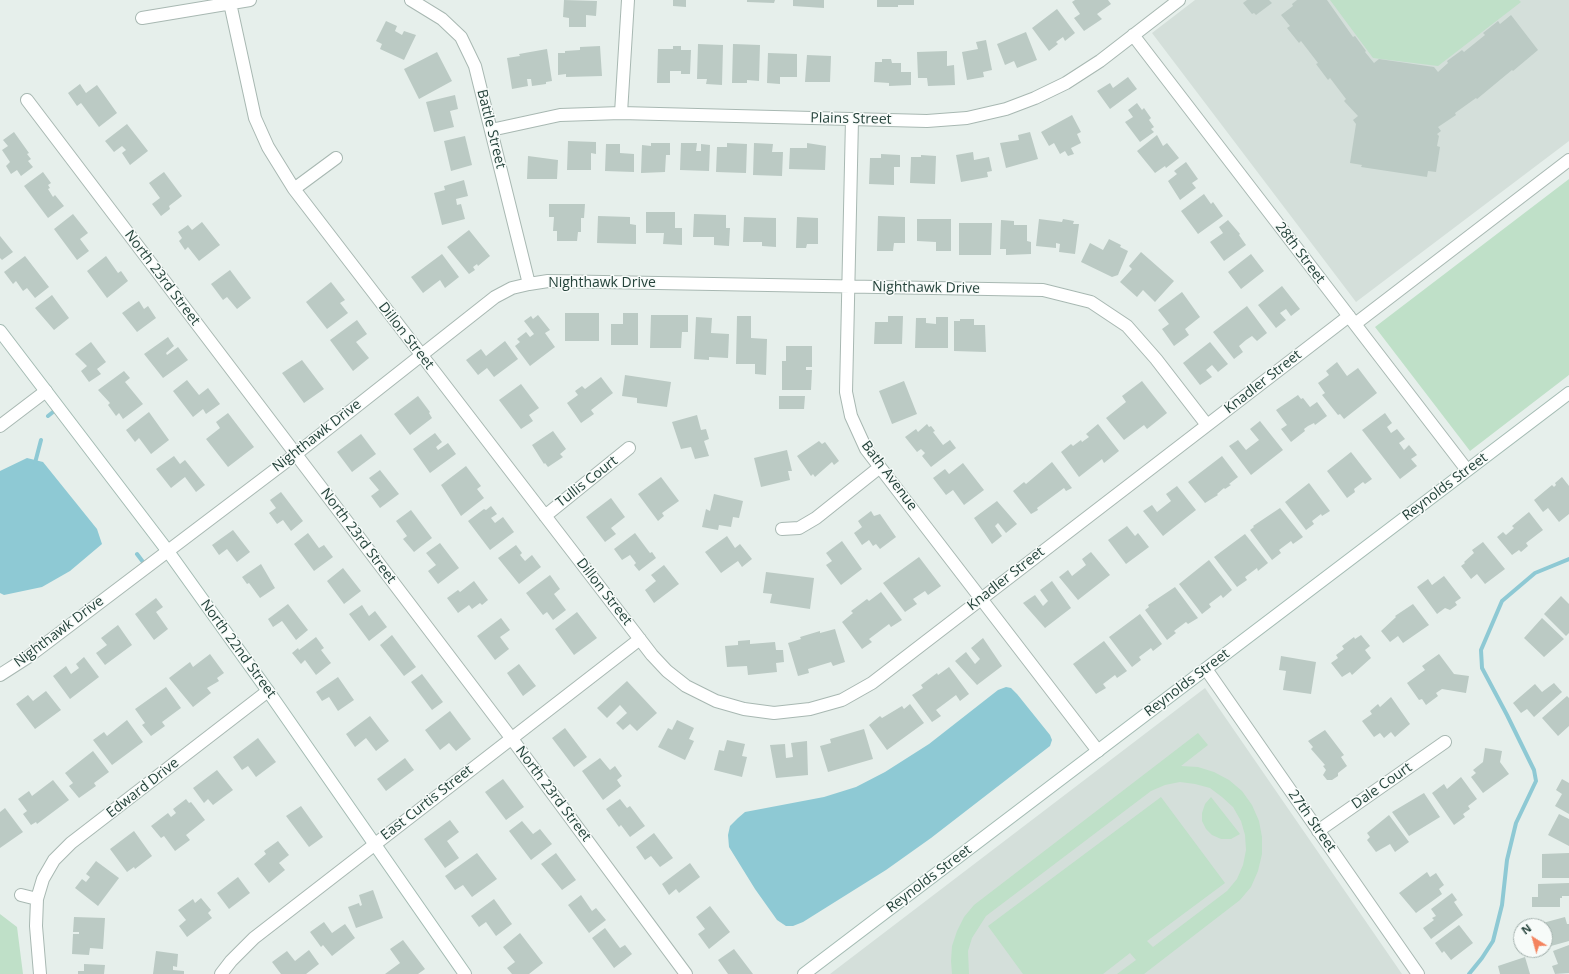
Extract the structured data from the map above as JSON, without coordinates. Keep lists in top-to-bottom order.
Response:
{
  "streets": {
    "street": [
      "Plains Street",
      "Battle Street",
      "28th Street",
      "North 23rd Street",
      "Nighthawk Drive",
      "Dillon Street",
      "Knadler Street",
      "Bath Avenue",
      "Tullis Court",
      "Reynolds Street",
      "North 22nd Street",
      "Dale Court",
      "Edward Drive",
      "East Curtis Street",
      "27th Street"
    ]
  },
  "crossings": [
    ["Plains Street", "Battle Street"],
    ["Plains Street", "28th Street"],
    ["Plains Street", "Bath Avenue"],
    ["Battle Street", "Nighthawk Drive"],
    ["28th Street", "Knadler Street"],
    ["28th Street", "Reynolds Street"],
    ["North 23rd Street", "Nighthawk Drive"],
    ["North 23rd Street", "East Curtis Street"],
    ["Nighthawk Drive", "Dillon Street"],
    ["Nighthawk Drive", "Knadler Street"],
    ["Nighthawk Drive", "Bath Avenue"],
    ["Nighthawk Drive", "North 22nd Street"],
    ["Dillon Street", "Knadler Street"],
    ["Dillon Street", "Tullis Court"],
    ["Dillon Street", "East Curtis Street"],
    ["Knadler Street", "Bath Avenue"],
    ["Knadler Street", "East Curtis Street"],
    ["Bath Avenue", "Reynolds Street"],
    ["Reynolds Street", "27th Street"],
    ["North 22nd Street", "Edward Drive"],
    ["North 22nd Street", "East Curtis Street"],
    ["Dale Court", "27th Street"]
  ],
  "north": "top left"
}
